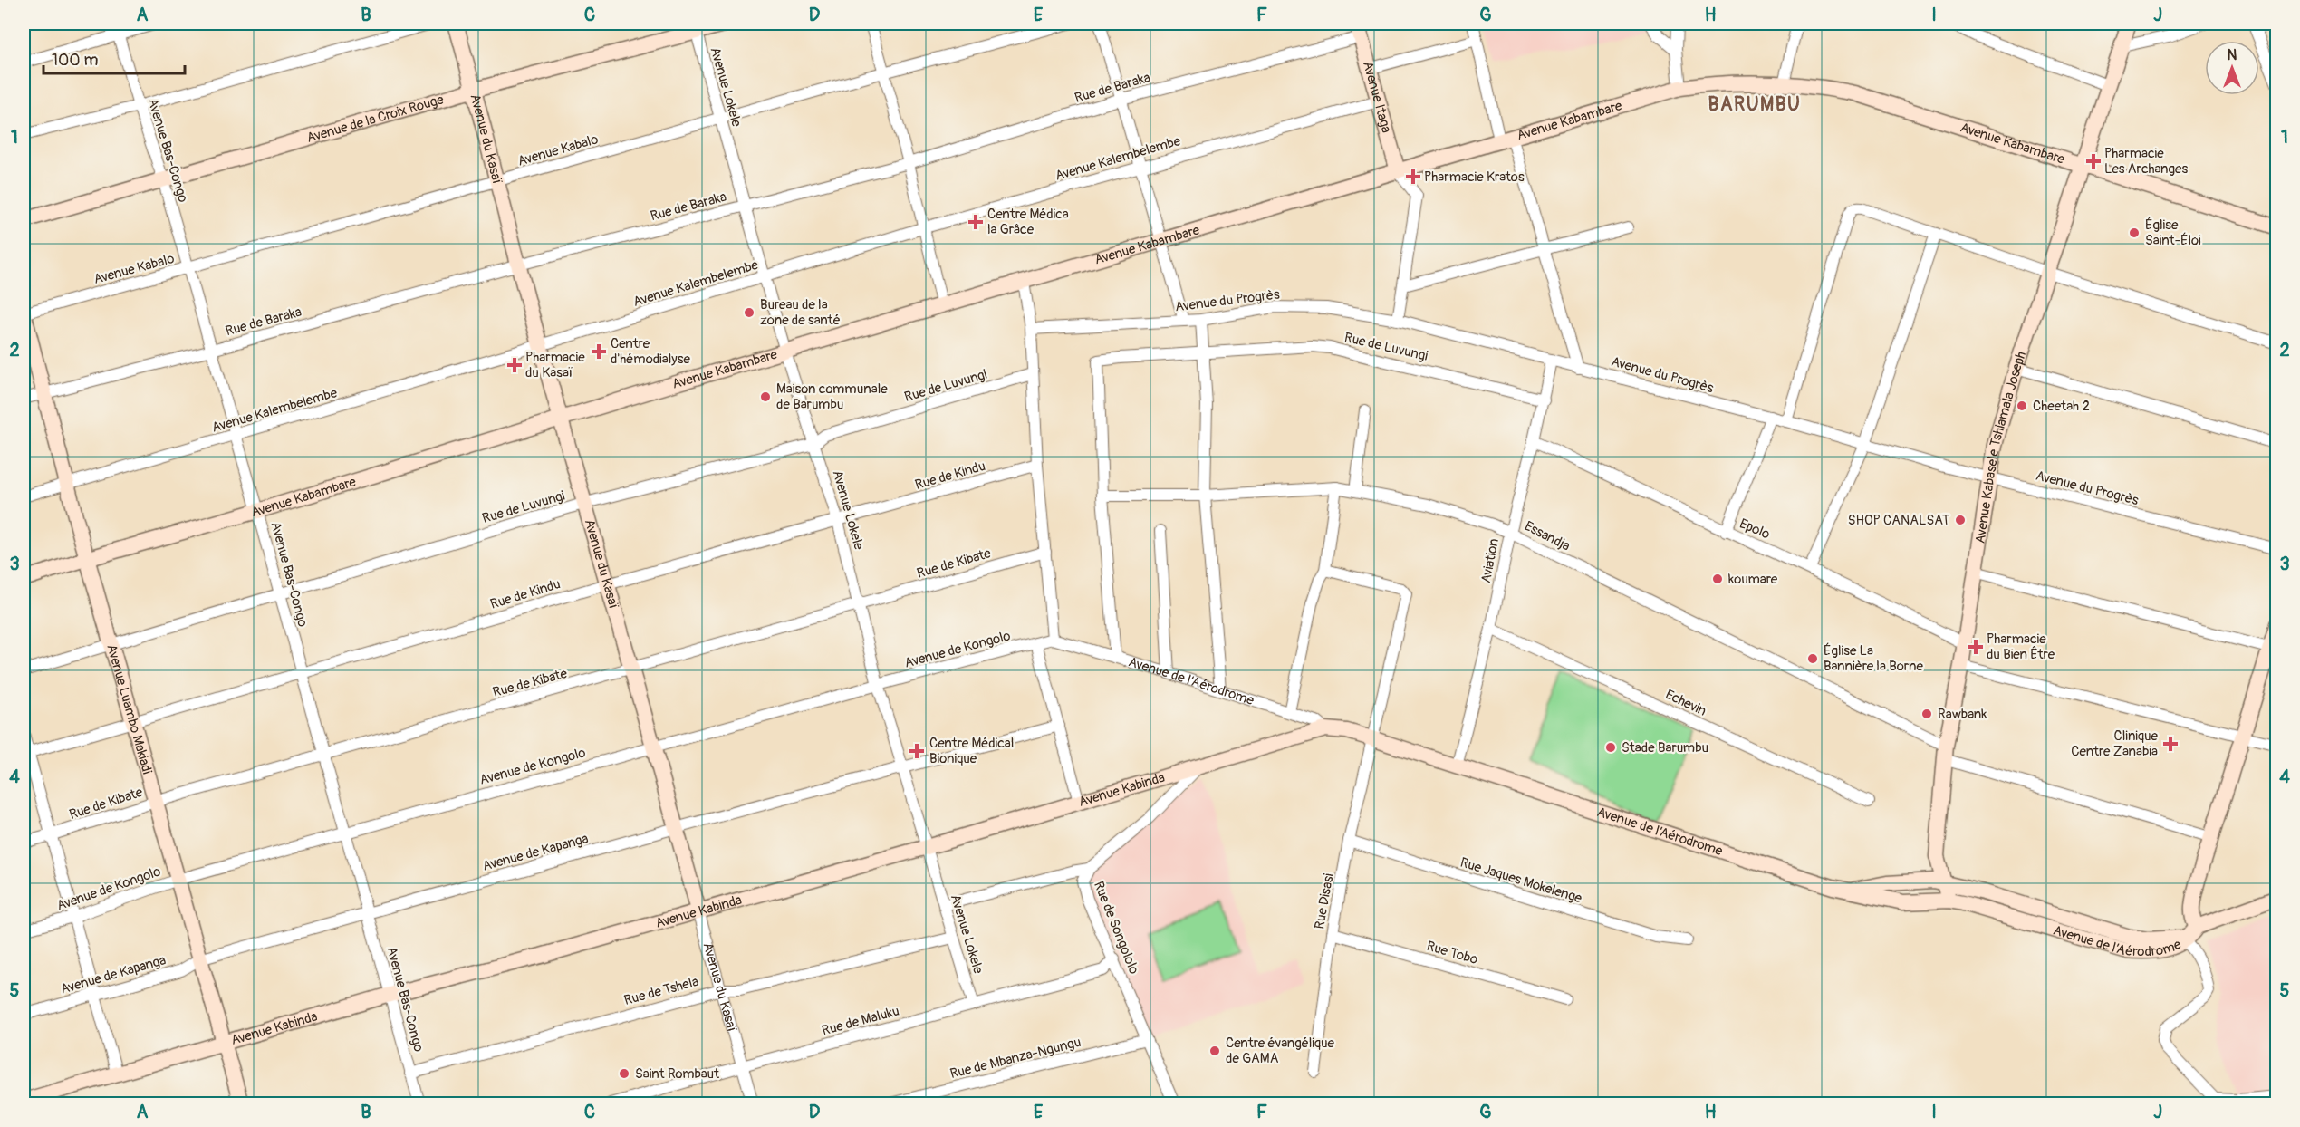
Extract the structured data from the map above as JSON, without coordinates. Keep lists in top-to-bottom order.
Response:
{
  "streets": {
    "main road": [
      "Avenue Itaga",
      "Avenue de la Croix Rouge",
      "Avenue Kabambare",
      "Avenue du Kasaï",
      "Avenue Kabasele Tshiamala Joseph",
      "Avenue de l’Aérodrome",
      "Avenue Luambo Makiadi",
      "Avenue Kabinda"
    ],
    "street": [
      "Avenue Lokele",
      "Rue de Baraka",
      "Avenue Bas-Congo",
      "Avenue Kabalo",
      "Avenue Kalembelembe",
      "Avenue du Progrès",
      "Rue de Luvungi",
      "Rue de Kindu",
      "Epolo",
      "Essandja",
      "Aviation",
      "Rue de Kibate",
      "Avenue de Kongolo",
      "Echevin",
      "Avenue de Kapanga",
      "Rue Jaques Mokelenge",
      "Rue Disasi",
      "Rue de Songololo",
      "Rue Tobo",
      "Rue de Tshela",
      "Rue de Maluku",
      "Rue de Mbanza-Ngungu"
    ]
  },
  "crossings": [
    ["Avenue Lokele", "Rue de Baraka"],
    ["Avenue Lokele", "Avenue de la Croix Rouge"],
    ["Avenue Lokele", "Avenue Kabambare"],
    ["Avenue Lokele", "Avenue Kabalo"],
    ["Avenue Lokele", "Avenue Kalembelembe"],
    ["Avenue Lokele", "Rue de Luvungi"],
    ["Avenue Lokele", "Rue de Kindu"],
    ["Avenue Lokele", "Rue de Kibate"],
    ["Avenue Lokele", "Avenue de Kongolo"],
    ["Avenue Lokele", "Avenue Kabinda"],
    ["Avenue Lokele", "Avenue de Kapanga"],
    ["Avenue Lokele", "Rue de Tshela"],
    ["Avenue Lokele", "Rue de Maluku"],
    ["Rue de Baraka", "Avenue Itaga"],
    ["Rue de Baraka", "Avenue du Kasaï"],
    ["Rue de Baraka", "Avenue Bas-Congo"],
    ["Rue de Baraka", "Avenue Luambo Makiadi"],
    ["Avenue Itaga", "Avenue Kabambare"],
    ["Avenue Itaga", "Avenue Kalembelembe"],
    ["Avenue de la Croix Rouge", "Avenue du Kasaï"],
    ["Avenue de la Croix Rouge", "Avenue Bas-Congo"],
    ["Avenue Kabambare", "Avenue du Kasaï"],
    ["Avenue Kabambare", "Avenue Bas-Congo"],
    ["Avenue Kabambare", "Avenue Kabasele Tshiamala Joseph"],
    ["Avenue Kabambare", "Avenue Luambo Makiadi"],
    ["Avenue du Kasaï", "Avenue Kabalo"],
    ["Avenue du Kasaï", "Avenue Kalembelembe"],
    ["Avenue du Kasaï", "Rue de Luvungi"],
    ["Avenue du Kasaï", "Rue de Kindu"],
    ["Avenue du Kasaï", "Rue de Kibate"],
    ["Avenue du Kasaï", "Avenue de Kongolo"],
    ["Avenue du Kasaï", "Avenue Kabinda"],
    ["Avenue du Kasaï", "Avenue de Kapanga"],
    ["Avenue du Kasaï", "Rue de Tshela"],
    ["Avenue du Kasaï", "Rue de Maluku"],
    ["Avenue Bas-Congo", "Avenue Kabalo"],
    ["Avenue Bas-Congo", "Avenue Kalembelembe"],
    ["Avenue Bas-Congo", "Rue de Luvungi"],
    ["Avenue Bas-Congo", "Rue de Kindu"],
    ["Avenue Bas-Congo", "Rue de Kibate"],
    ["Avenue Bas-Congo", "Avenue de Kongolo"],
    ["Avenue Bas-Congo", "Avenue Kabinda"],
    ["Avenue Bas-Congo", "Avenue de Kapanga"],
    ["Avenue Bas-Congo", "Rue de Tshela"],
    ["Avenue Kabalo", "Avenue Luambo Makiadi"],
    ["Avenue Kalembelembe", "Avenue Luambo Makiadi"],
    ["Avenue du Progrès", "Avenue Kabasele Tshiamala Joseph"],
    ["Avenue du Progrès", "Aviation"],
    ["Rue de Luvungi", "Essandja"],
    ["Rue de Luvungi", "Aviation"],
    ["Rue de Luvungi", "Avenue Luambo Makiadi"],
    ["Avenue Kabasele Tshiamala Joseph", "Epolo"],
    ["Avenue Kabasele Tshiamala Joseph", "Essandja"],
    ["Rue de Kindu", "Avenue Luambo Makiadi"],
    ["Epolo", "Aviation"],
    ["Essandja", "Aviation"],
    ["Aviation", "Avenue de l’Aérodrome"],
    ["Aviation", "Echevin"],
    ["Rue de Kibate", "Avenue Luambo Makiadi"],
    ["Avenue de Kongolo", "Avenue de l’Aérodrome"],
    ["Avenue de Kongolo", "Avenue Luambo Makiadi"],
    ["Avenue de l’Aérodrome", "Avenue Kabinda"],
    ["Avenue de l’Aérodrome", "Rue Disasi"],
    ["Avenue Luambo Makiadi", "Avenue Kabinda"],
    ["Avenue Luambo Makiadi", "Avenue de Kapanga"],
    ["Avenue Kabinda", "Rue Disasi"],
    ["Avenue Kabinda", "Rue de Songololo"],
    ["Rue Jaques Mokelenge", "Rue Disasi"],
    ["Rue Disasi", "Rue Tobo"],
    ["Rue de Songololo", "Rue de Maluku"],
    ["Rue de Songololo", "Rue de Mbanza-Ngungu"]
  ],
  "districts": ["BARUMBU"],
  "places": {
    "health": [
      "Pharmacie Les Archanges",
      "Pharmacie Kratos",
      "Centre Médica la Grâce",
      "Centre d'hémodialyse",
      "Pharmacie du Kasaï",
      "Pharmacie du Bien Être",
      "Clinique Centre Zanabia",
      "Centre Médical Bionique"
    ],
    "other": [
      "Église Saint-Éloi",
      "Bureau de la zone de santé",
      "Maison communale de Barumbu",
      "Cheetah 2",
      "SHOP CANALSAT",
      "koumare",
      "Église La Bannière la Borne",
      "Rawbank",
      "Stade Barumbu",
      "Centre évangélique de GAMA",
      "Saint Rombaut"
    ]
  },
  "scale_bar": "100 m",
  "north": "top",
  "grid": {
    "columns": [
      "A",
      "B",
      "C",
      "D",
      "E",
      "F",
      "G",
      "H",
      "I",
      "J"
    ],
    "rows": [
      "1",
      "2",
      "3",
      "4",
      "5"
    ]
  }
}
